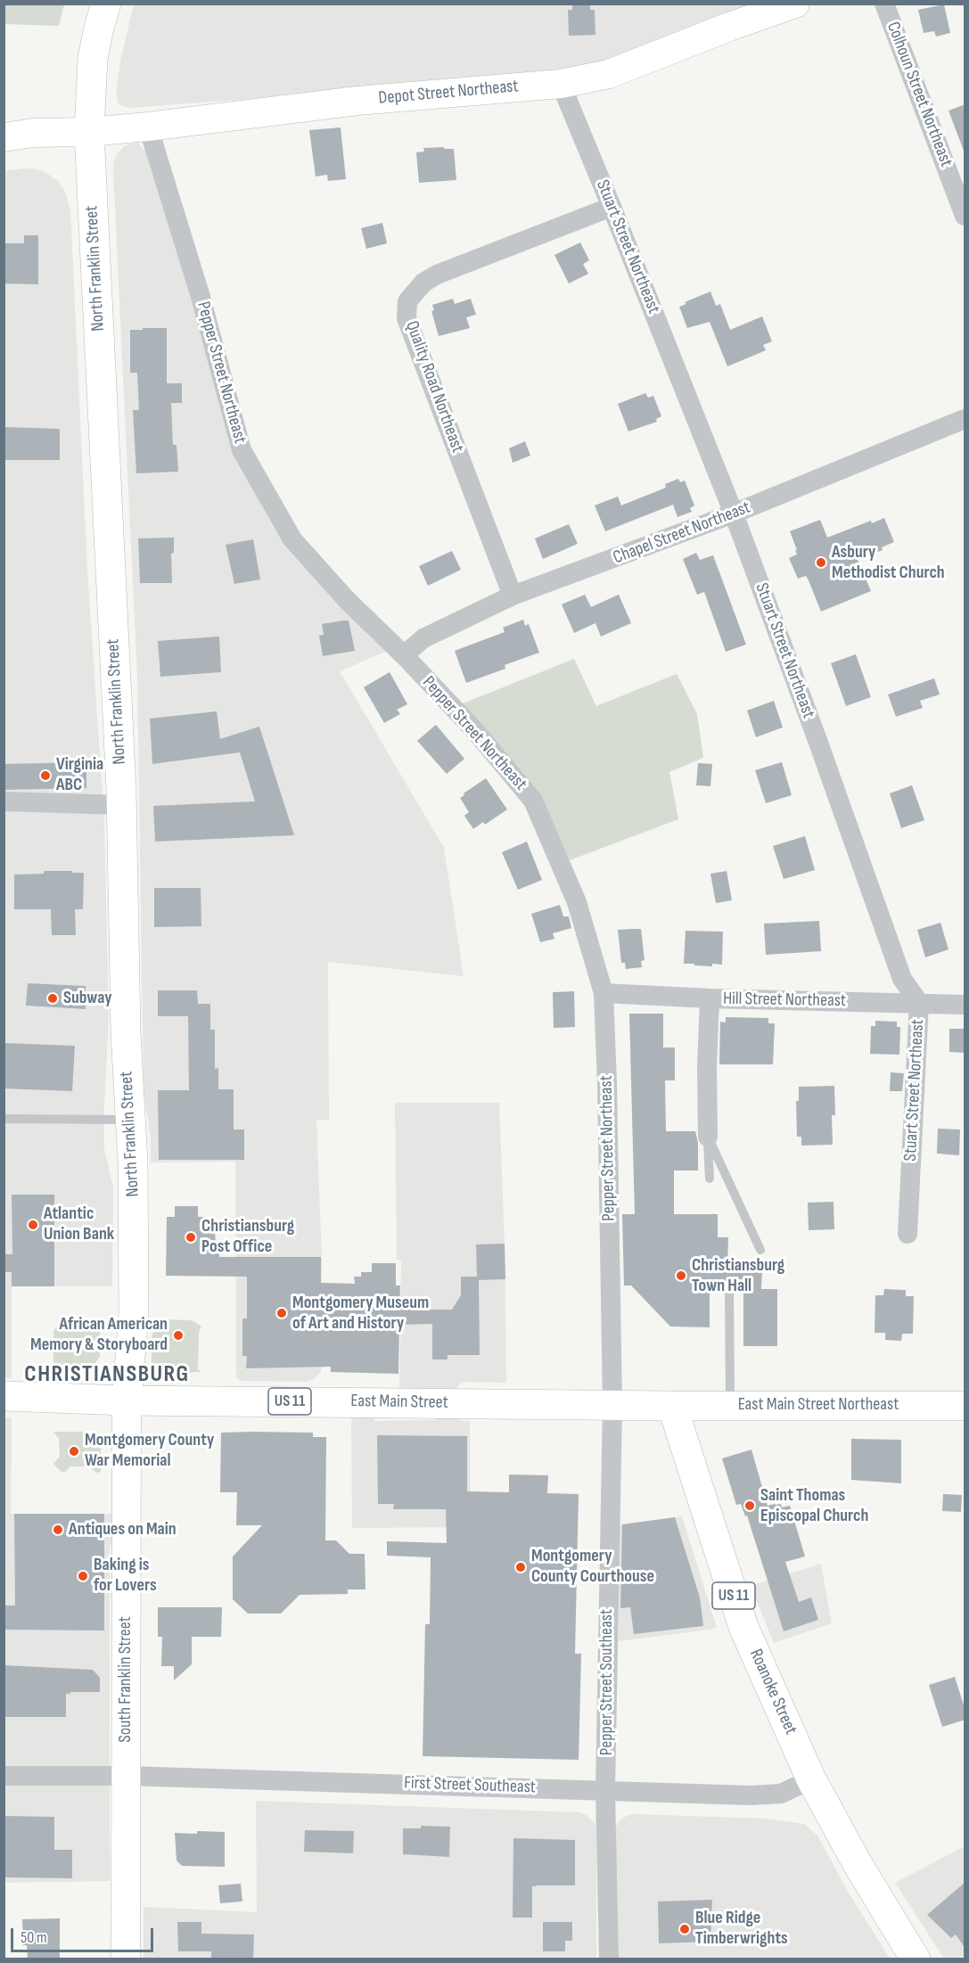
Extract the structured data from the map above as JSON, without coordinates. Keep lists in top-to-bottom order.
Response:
{
  "streets": {
    "main road": [
      "North Franklin Street",
      "US 11",
      "East Main Street",
      "Roanoke Street"
    ],
    "street": [
      "Depot Street Northeast",
      "Colhoun Street Northeast",
      "Stuart Street Northeast",
      "Pepper Street Northeast",
      "Quality Road Northeast",
      "Chapel Street Northeast",
      "Hill Street Northeast",
      "East Main Street Northeast",
      "South Franklin Street",
      "Pepper Street Southeast",
      "First Street Southeast"
    ]
  },
  "crossings": [
    ["Depot Street Northeast", "Stuart Street Northeast"],
    ["Depot Street Northeast", "North Franklin Street"],
    ["Depot Street Northeast", "Pepper Street Northeast"],
    ["Stuart Street Northeast", "Quality Road Northeast"],
    ["Stuart Street Northeast", "Chapel Street Northeast"],
    ["Stuart Street Northeast", "Hill Street Northeast"],
    ["North Franklin Street", "US 11"],
    ["North Franklin Street", "East Main Street"],
    ["North Franklin Street", "South Franklin Street"],
    ["Pepper Street Northeast", "Chapel Street Northeast"],
    ["Pepper Street Northeast", "Hill Street Northeast"],
    ["Pepper Street Northeast", "East Main Street"],
    ["Pepper Street Northeast", "Pepper Street Southeast"],
    ["Quality Road Northeast", "Chapel Street Northeast"],
    ["US 11", "East Main Street"],
    ["US 11", "South Franklin Street"],
    ["East Main Street", "East Main Street Northeast"],
    ["East Main Street", "South Franklin Street"],
    ["East Main Street", "Pepper Street Southeast"],
    ["East Main Street", "Roanoke Street"],
    ["East Main Street Northeast", "Roanoke Street"],
    ["South Franklin Street", "First Street Southeast"],
    ["Pepper Street Southeast", "First Street Southeast"],
    ["Roanoke Street", "First Street Southeast"]
  ],
  "districts": ["CHRISTIANSBURG"],
  "places": [
    "Asbury Methodist Church",
    "Virginia ABC",
    "Subway",
    "Atlantic Union Bank",
    "Christiansburg Post Office",
    "Christiansburg Town Hall",
    "Montgomery Museum of Art and History",
    "African American Memory & Storyboard",
    "Montgomery County War Memorial",
    "Saint Thomas Episcopal Church",
    "Antiques on Main",
    "Montgomery County Courthouse",
    "Baking is for Lovers",
    "Blue Ridge Timberwrights"
  ],
  "scale_bar": "50 m"
}
